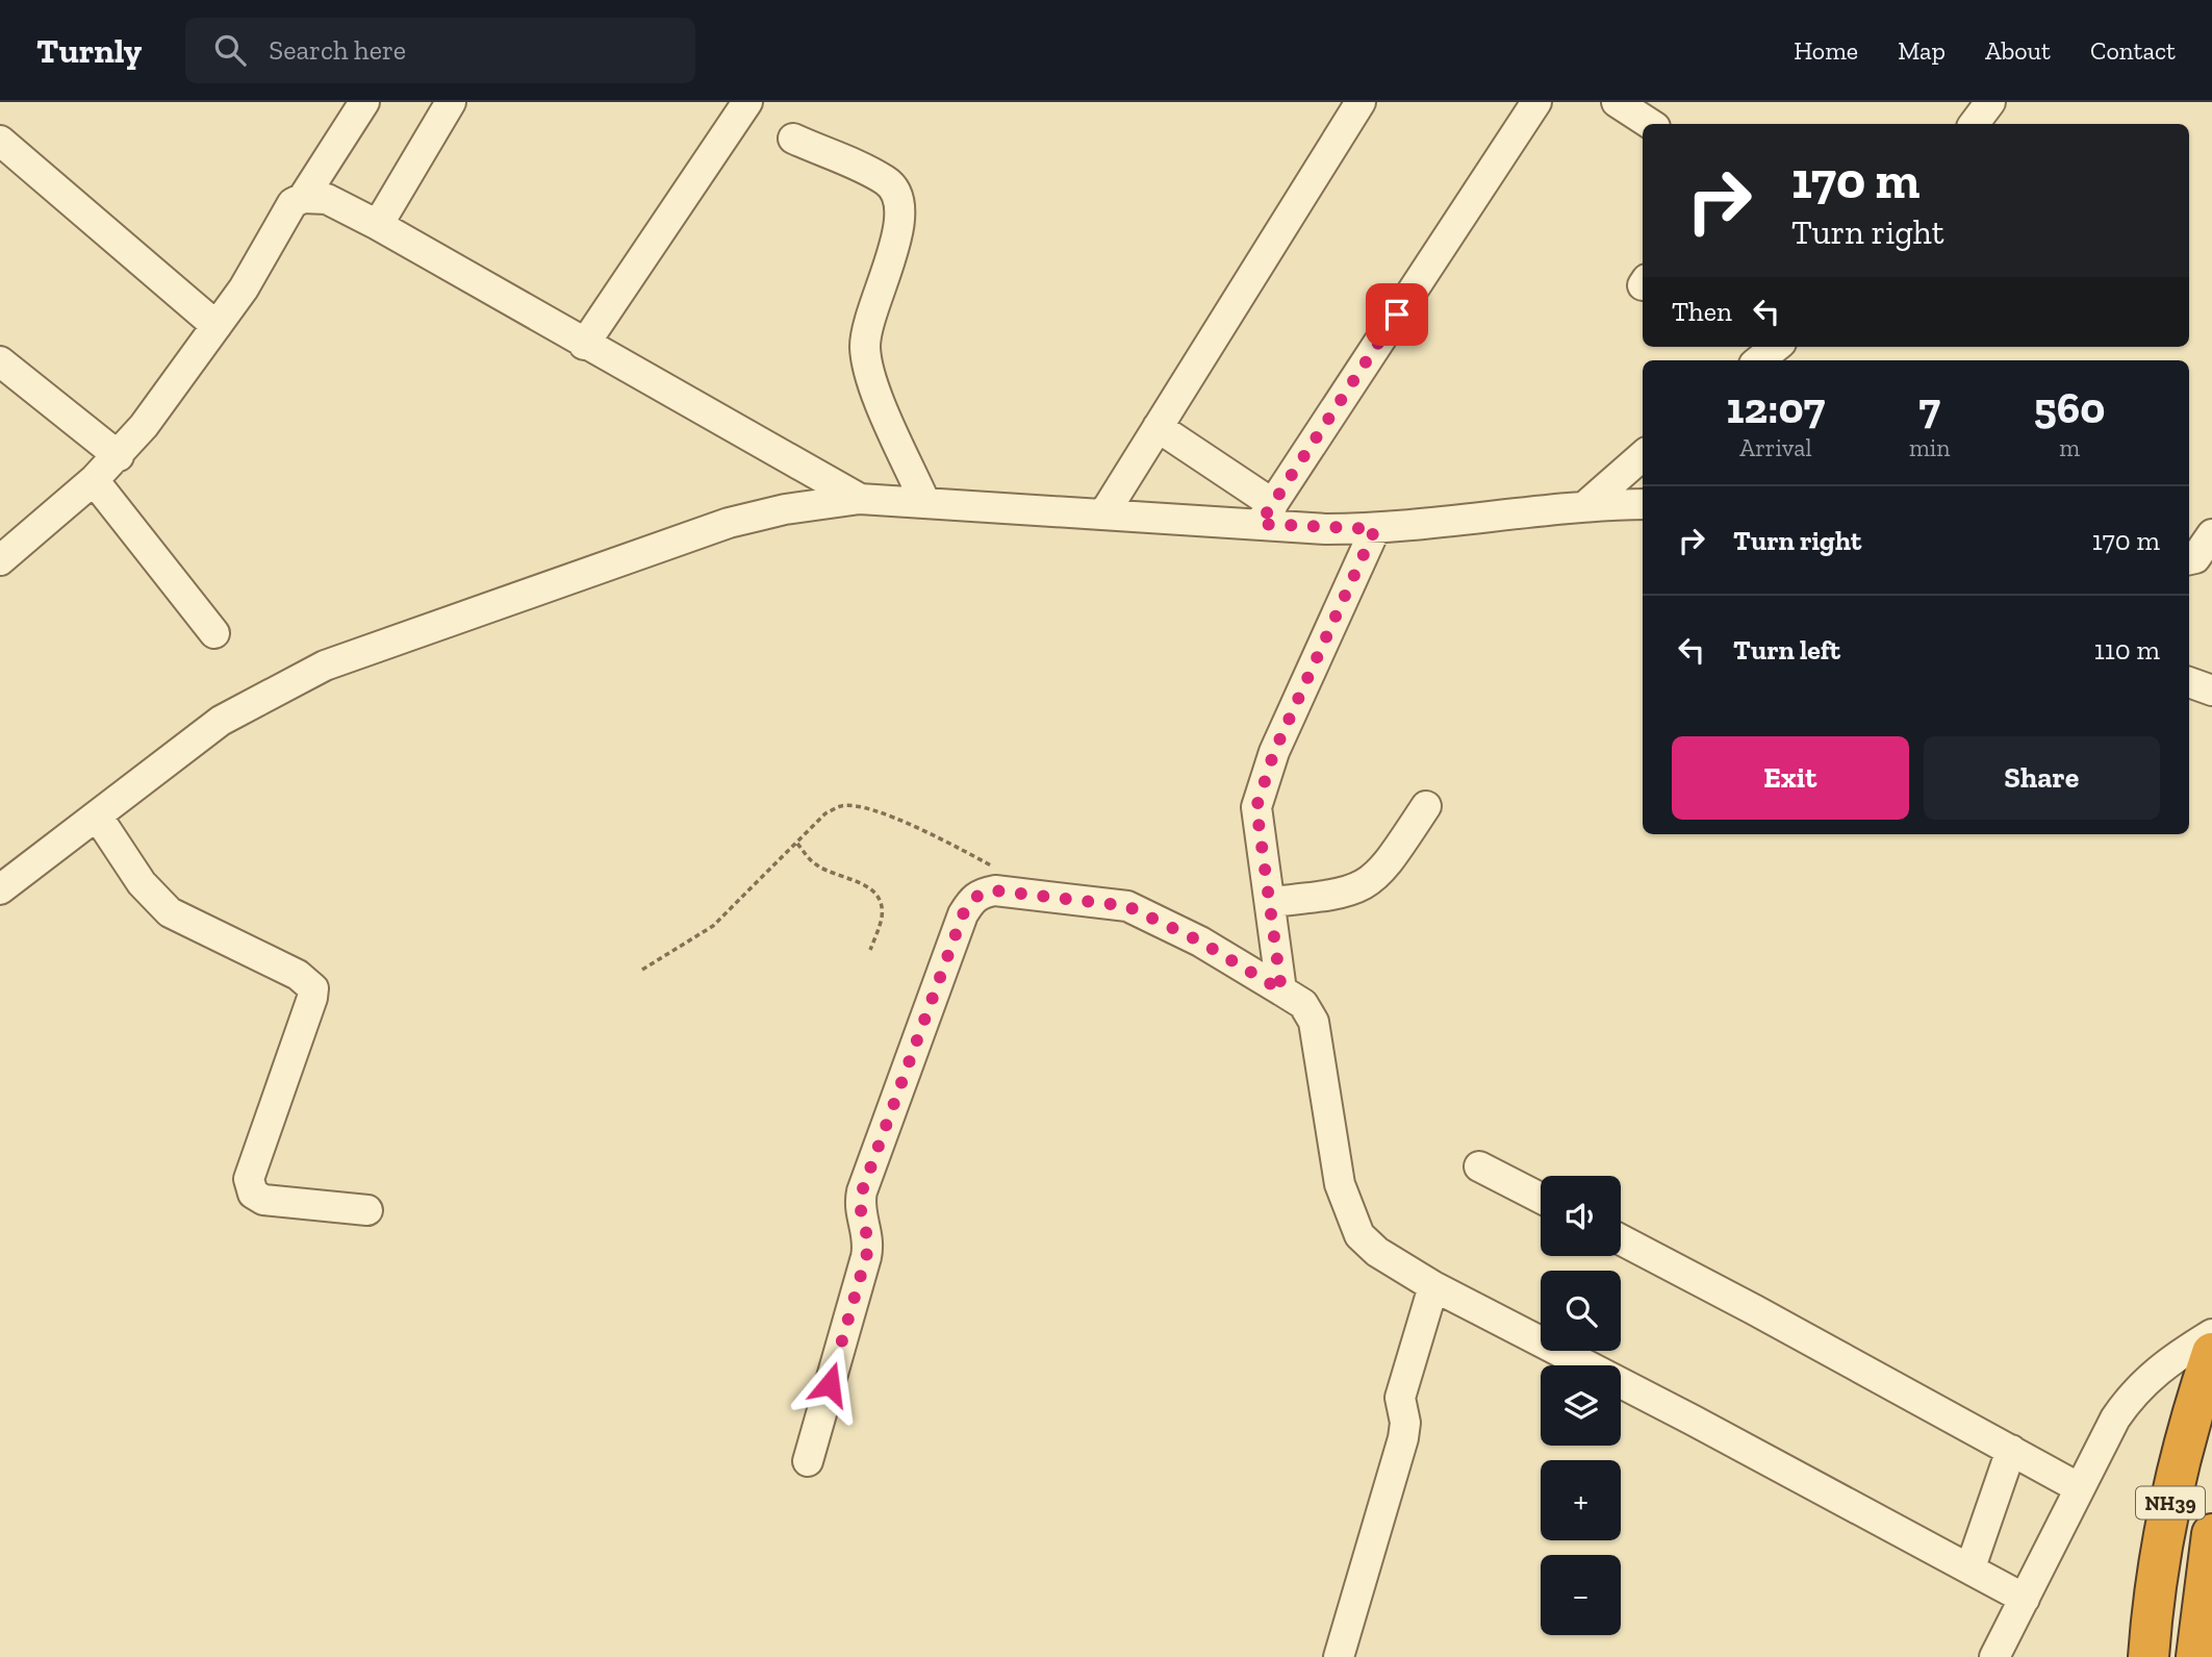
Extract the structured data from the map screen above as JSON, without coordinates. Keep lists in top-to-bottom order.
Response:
{
  "streets": {
    "highway": ["NH39"]
  },
  "page": {
    "header": "Turnly",
    "search": "Search here",
    "nav": [
      "Home",
      "Map",
      "About",
      "Contact"
    ],
    "turn": ["170 m", "Turn right"],
    "then": "Then",
    "eta": [
      "12:07",
      "Arrival",
      "7",
      "min",
      "560",
      "m"
    ],
    "list": [
      {
        "name": "Turn right",
        "value": "170 m"
      },
      {
        "name": "Turn left",
        "value": "110 m"
      }
    ],
    "buttons": ["Exit", "Share"],
    "map_buttons": ["+", "−"]
  }
}
